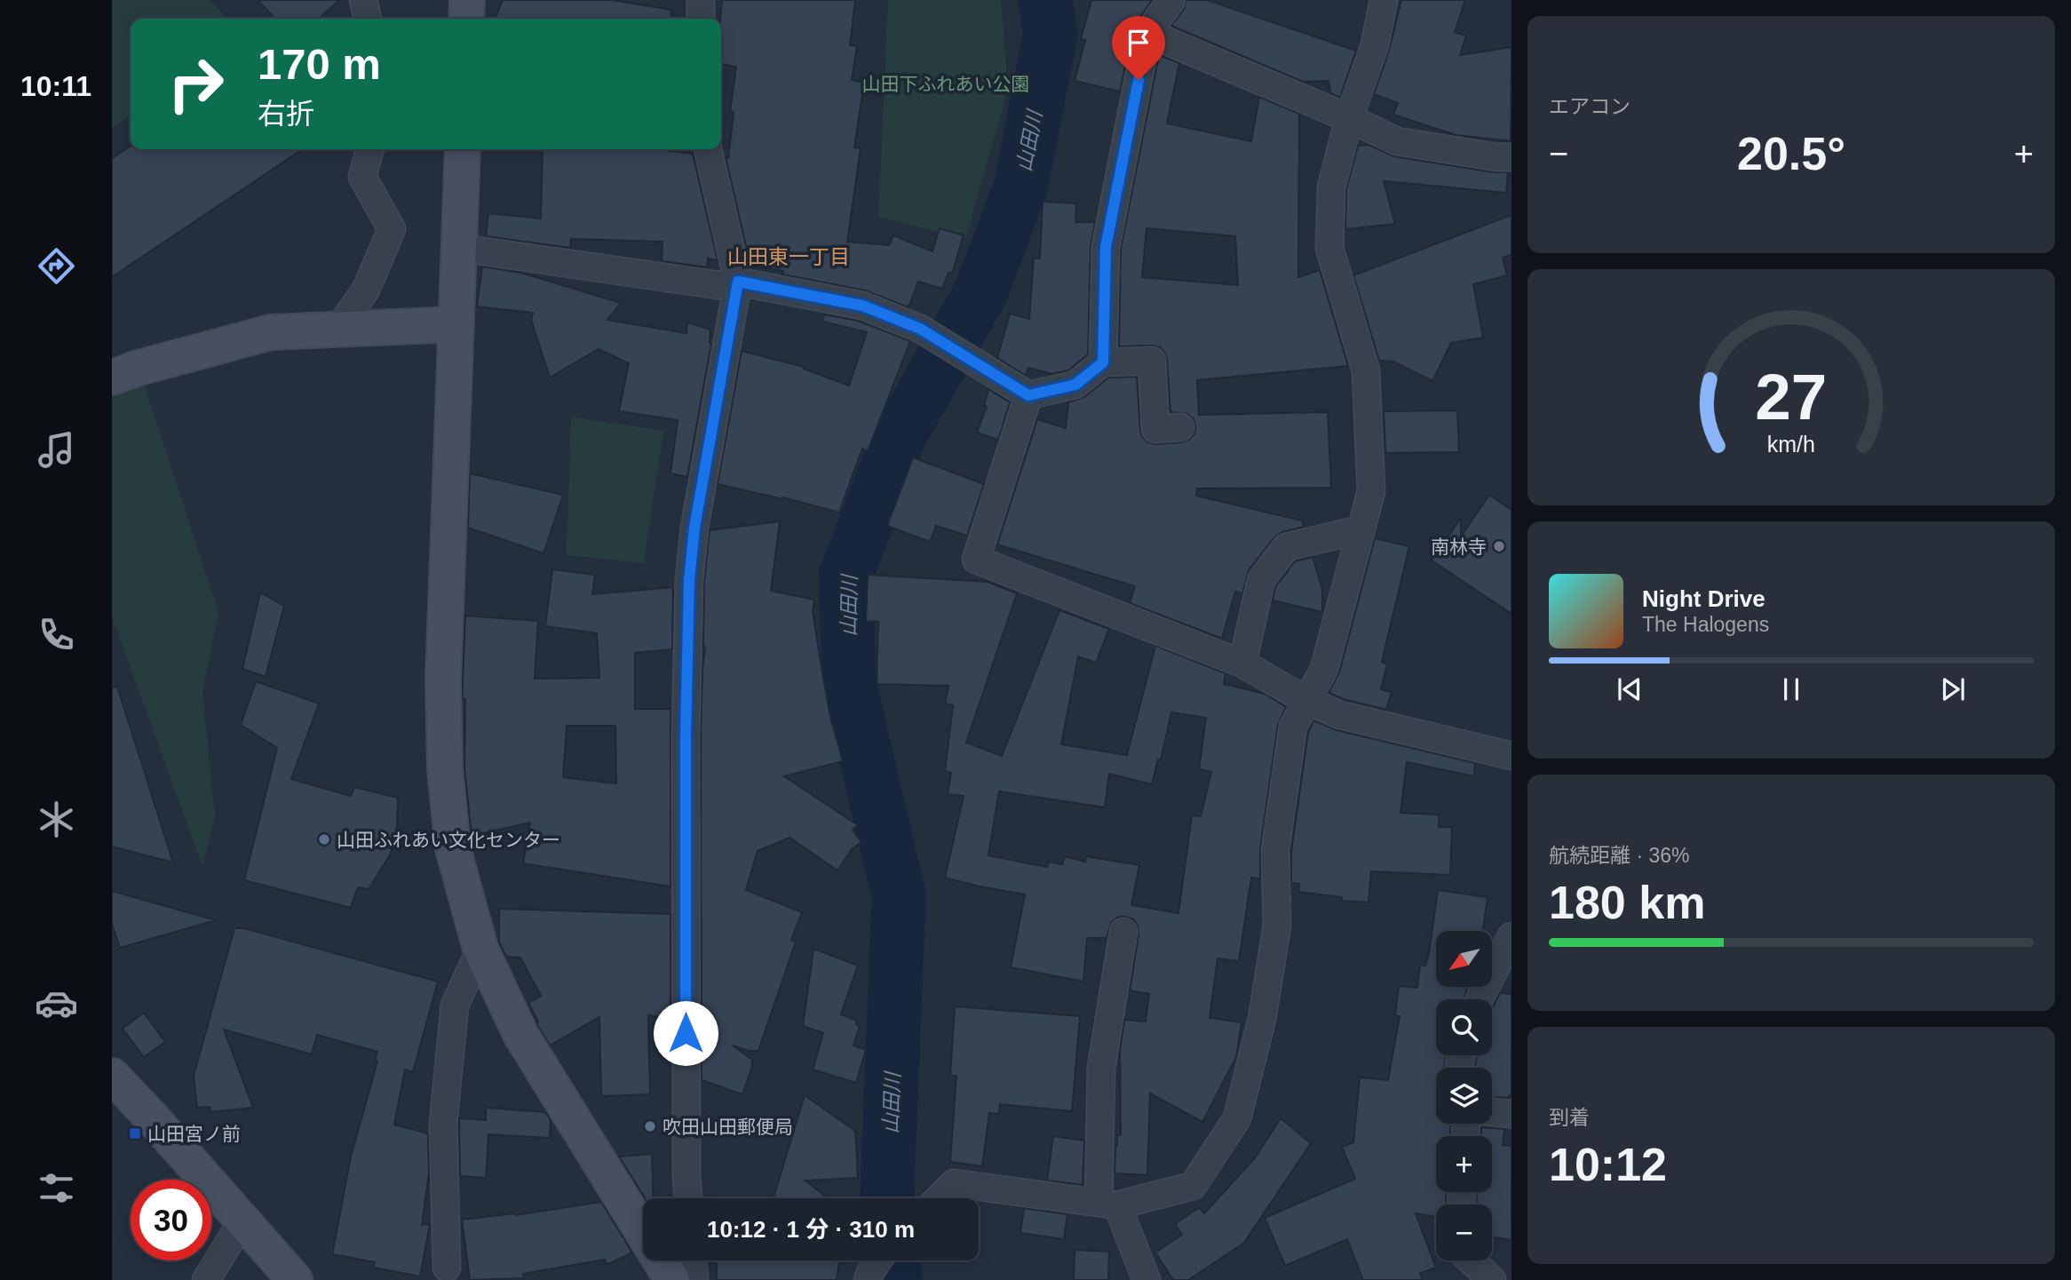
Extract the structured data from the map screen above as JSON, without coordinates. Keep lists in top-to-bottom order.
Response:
{
  "districts": ["山田東一丁目"],
  "water": ["山田川"],
  "parks": ["山田下ふれあい公園"],
  "places": {
    "other": ["南林寺", "山田ふれあい文化センター", "吹田山田郵便局"],
    "transit": ["山田宮ノ前"]
  },
  "north": "bottom left",
  "page": {
    "tabs": "10:11",
    "tile": [
      "エアコン",
      ["航続距離 · 36%", "180 km"],
      ["到着", "10:12"]
    ],
    "turn": ["170 m", "右折"],
    "heat": ["−", "20.5°", "+"],
    "song": ["Night Drive", "The Halogens"],
    "map_buttons": ["+", "−"],
    "limit": "30",
    "trip": "10:12 · 1 分 · 310 m",
    "gauge": ["27", "km/h"]
  }
}
